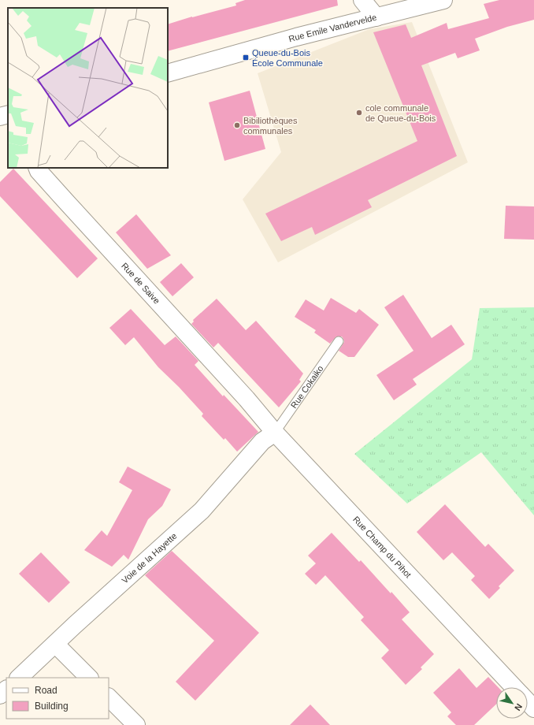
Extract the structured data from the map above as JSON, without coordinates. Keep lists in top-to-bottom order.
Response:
{
  "streets": {
    "street": [
      "Rue Emile Vandervelde",
      "Rue de Saive",
      "Rue Champ du Pihot",
      "Voie de la Hayette"
    ],
    "lane": ["Rue Cokaiko"]
  },
  "crossings": [
    ["Rue de Saive", "Rue Champ du Pihot"],
    ["Rue Cokaiko", "Rue Champ du Pihot"],
    ["Rue Cokaiko", "Voie de la Hayette"],
    ["Rue Champ du Pihot", "Voie de la Hayette"]
  ],
  "places": {
    "transit": ["Queue-du-Bois École Communale"],
    "other": ["cole communale de Queue-du-Bois", "Bibiliothèques communales"]
  },
  "legend": ["Road", "Building"],
  "north": "bottom right"
}
